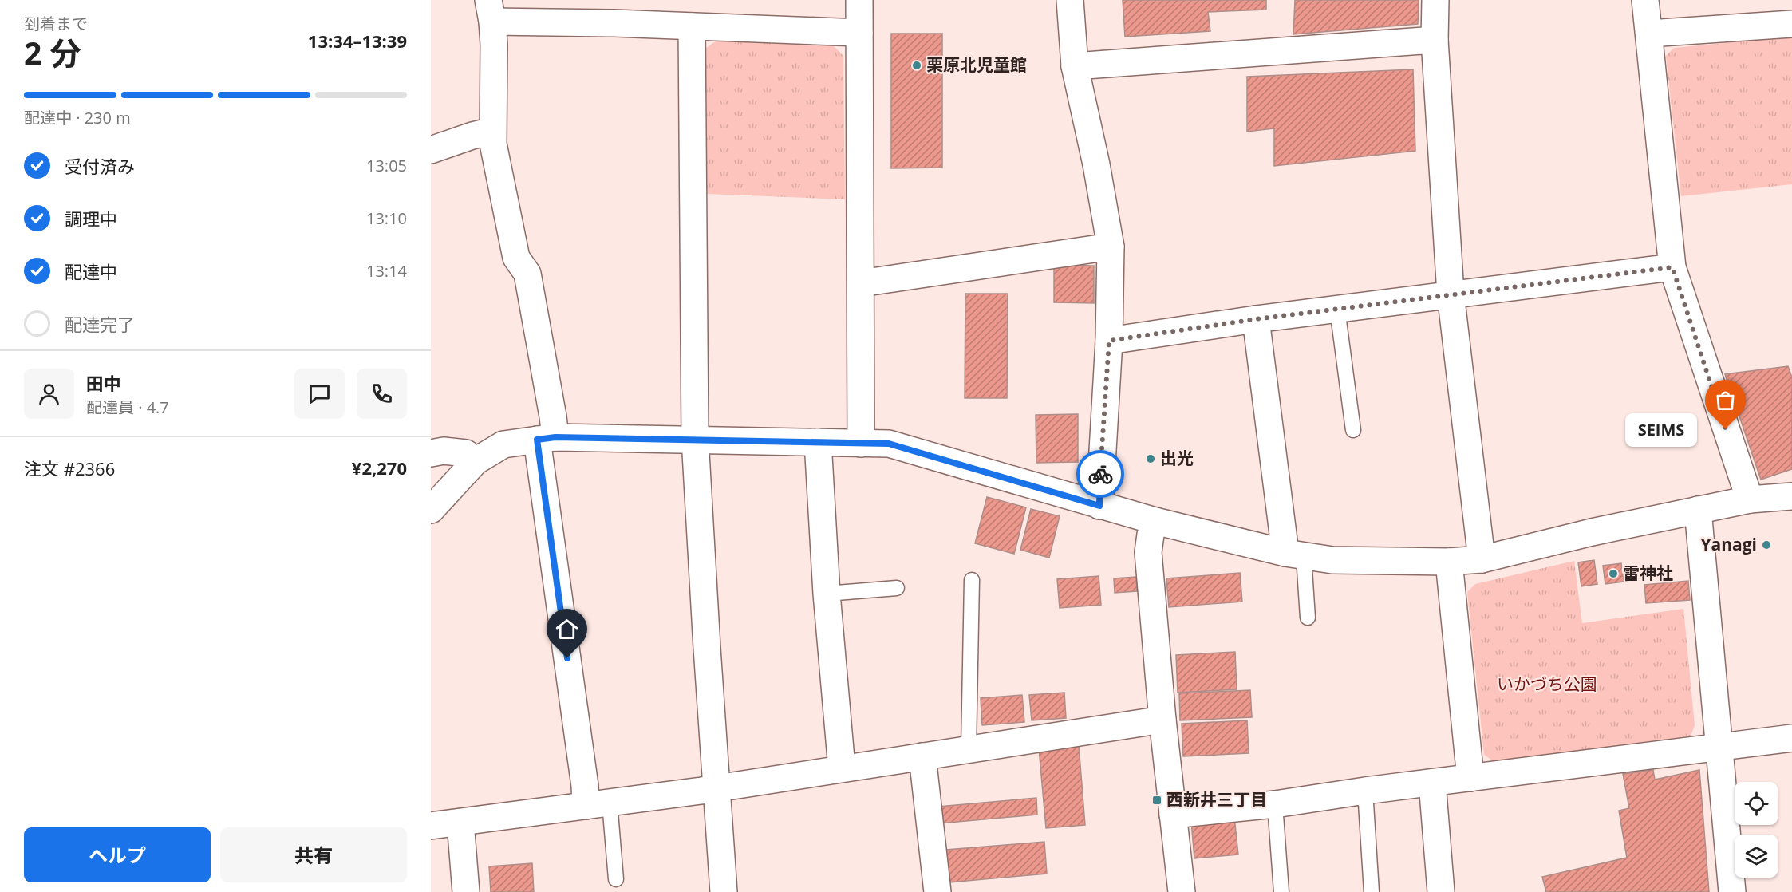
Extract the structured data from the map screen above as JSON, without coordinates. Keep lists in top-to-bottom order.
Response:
{
  "parks": ["いかづち公園"],
  "places": {
    "other": [
      "栗原北児童館",
      "SEIMS",
      "出光",
      "Yanagi",
      "雷神社"
    ],
    "transit": ["西新井三丁目"]
  },
  "page": {
    "heading": ["2 分", "到着まで", "13:34–13:39"],
    "panel": [
      "田中",
      "配達員 · 4.7",
      "注文 #2366",
      "¥2,270"
    ],
    "bar": "配達中 · 230 m",
    "list": [
      ["受付済み", "13:05"],
      ["調理中", "13:10"],
      ["配達中", "13:14"],
      "配達完了"
    ],
    "bubble": "SEIMS",
    "buttons": ["ヘルプ", "共有"]
  }
}
